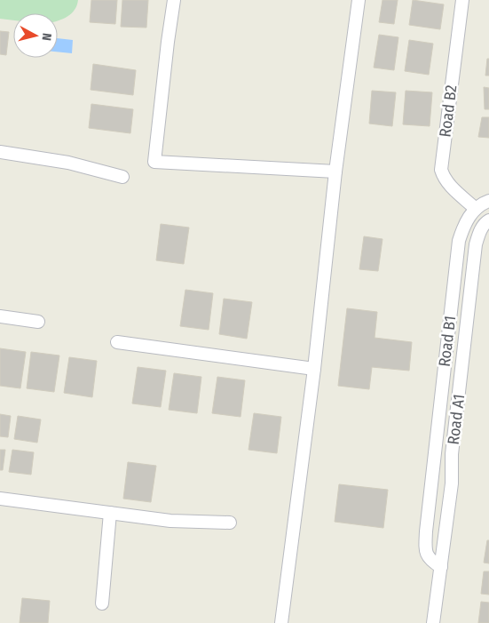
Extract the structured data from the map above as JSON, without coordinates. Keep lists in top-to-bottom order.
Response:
{
  "streets": {
    "street": ["Road B2", "Road B1", "Road A1"]
  },
  "crossings": [
    ["Road B2", "Road B1"],
    ["Road B1", "Road A1"]
  ],
  "north": "right"
}
